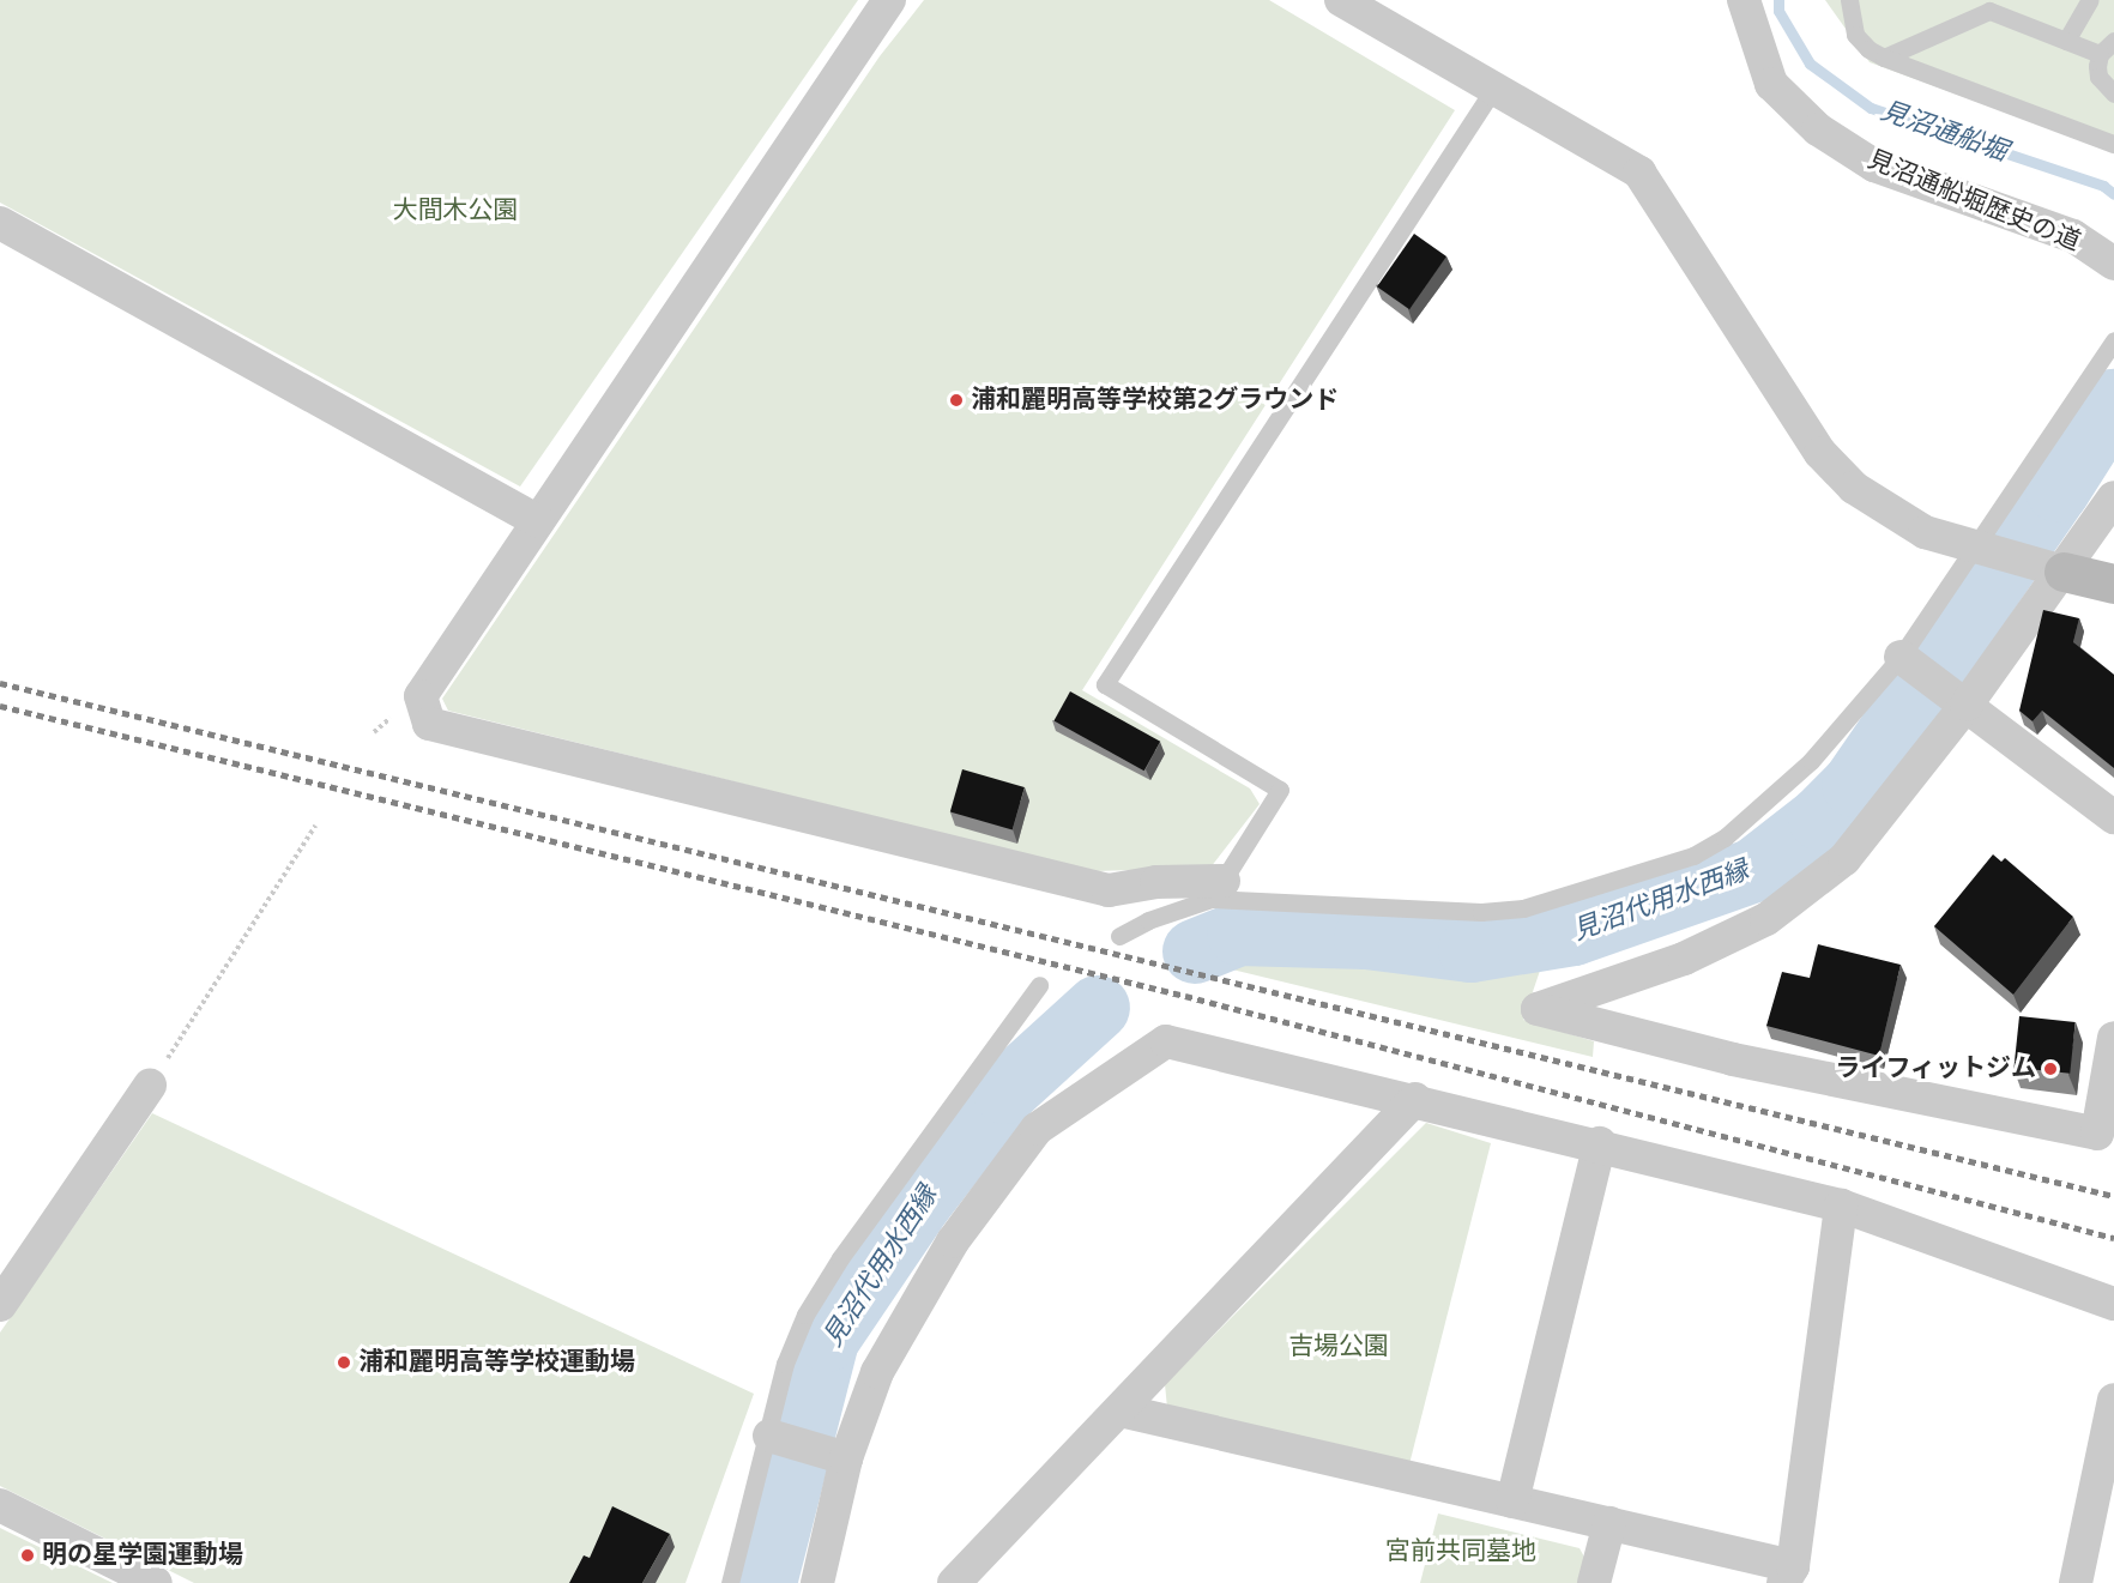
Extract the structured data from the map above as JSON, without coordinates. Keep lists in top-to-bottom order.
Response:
{
  "streets": {
    "street": ["見沼通船堀歴史の道"]
  },
  "water": ["見沼通船堀", "見沼代用水西縁"],
  "parks": ["大間木公園", "吉場公園", "宮前共同墓地"],
  "places": [
    "浦和麗明高等学校第2グラウンド",
    "ライフィットジム",
    "浦和麗明高等学校運動場",
    "明の星学園運動場"
  ]
}
